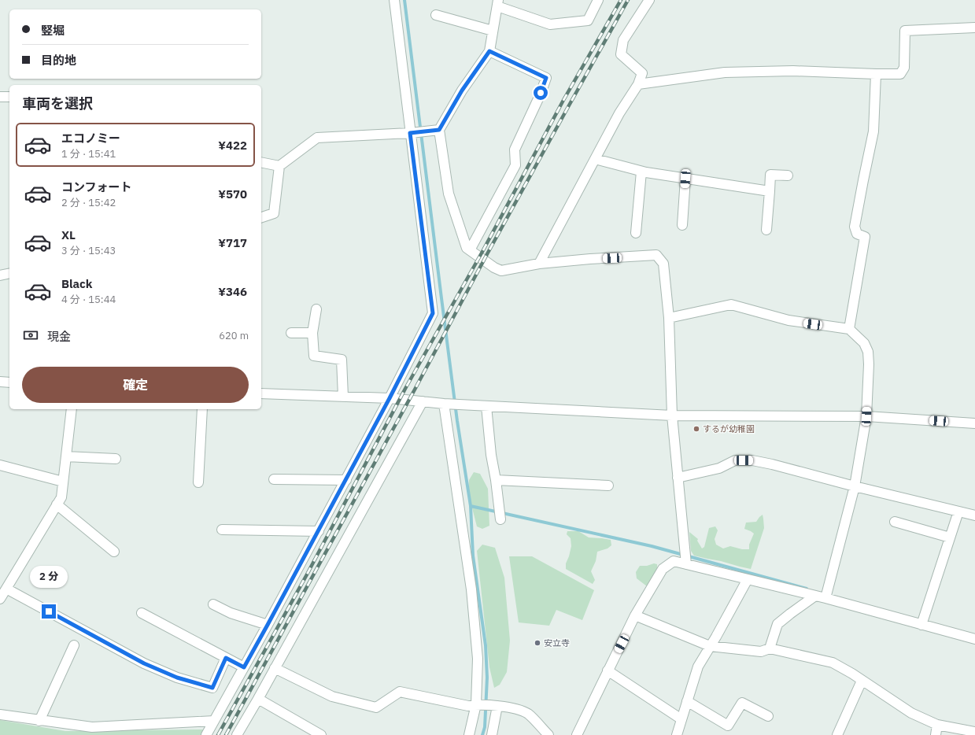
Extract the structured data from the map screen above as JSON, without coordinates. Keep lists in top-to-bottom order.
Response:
{
  "places": ["するが幼稚園", "安立寺"],
  "page": {
    "banner": ["竪堀", "目的地"],
    "heading": "車両を選択",
    "list": [
      {
        "name": "エコノミー",
        "note": "1 分 · 15:41",
        "value": "¥422"
      },
      {
        "name": "コンフォート",
        "note": "2 分 · 15:42",
        "value": "¥570"
      },
      {
        "name": "XL",
        "note": "3 分 · 15:43",
        "value": "¥717"
      },
      {
        "name": "Black",
        "note": "4 分 · 15:44",
        "value": "¥346"
      }
    ],
    "pay": ["現金", "620 m"],
    "buttons": "確定",
    "bubble": "2 分"
  }
}
